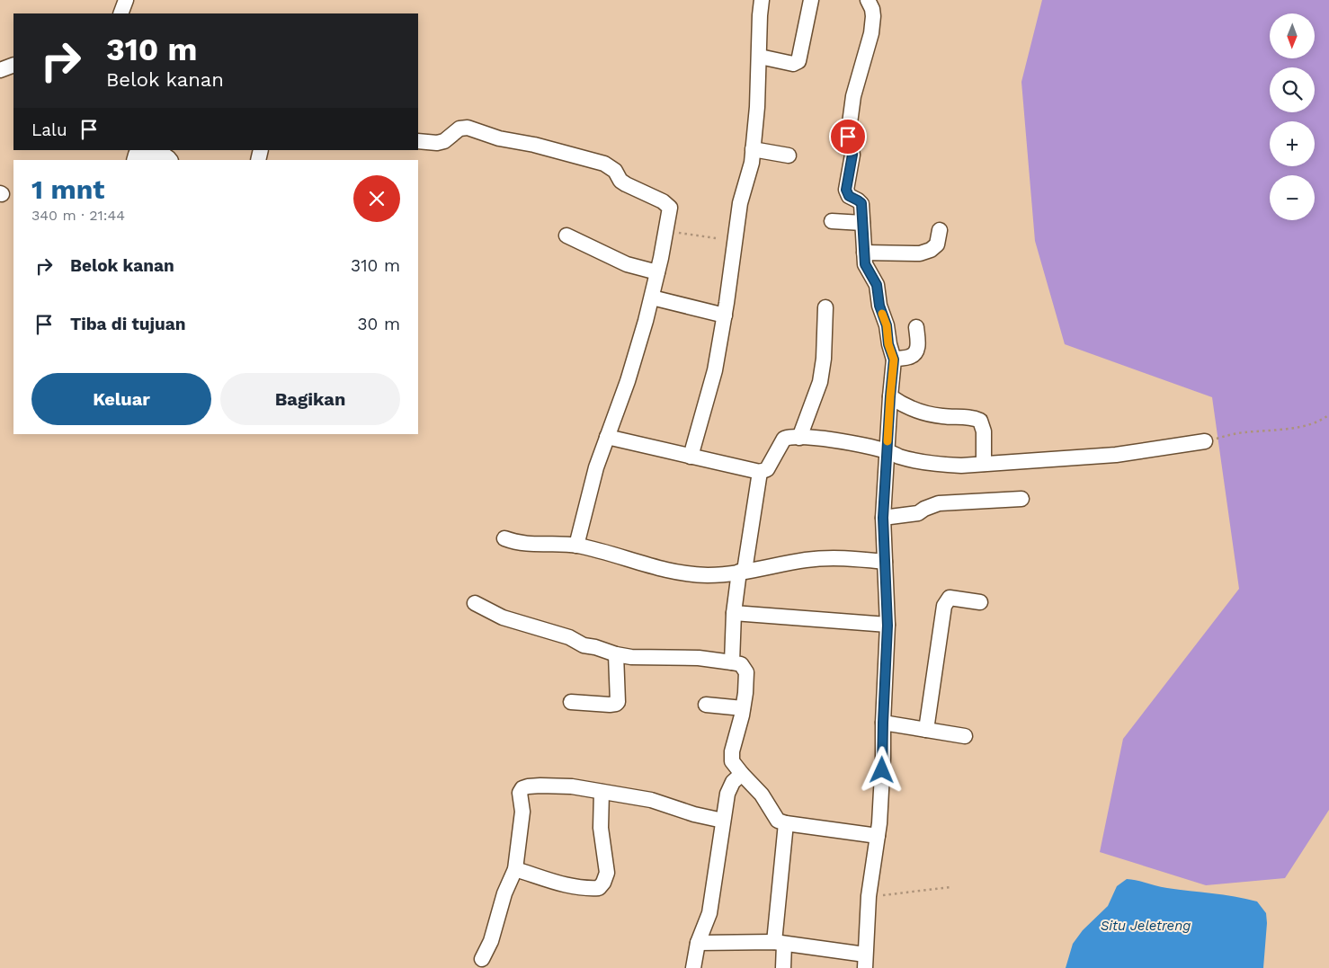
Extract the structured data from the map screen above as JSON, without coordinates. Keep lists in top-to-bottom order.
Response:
{
  "water": ["Situ Jeletreng"],
  "north": "bottom",
  "page": {
    "map_buttons": ["+", "−"],
    "turn": ["310 m", "Belok kanan"],
    "then": "Lalu",
    "heading": ["1 mnt", "340 m · 21:44"],
    "list": [
      {
        "name": "Belok kanan",
        "value": "310 m"
      },
      {
        "name": "Tiba di tujuan",
        "value": "30 m"
      }
    ],
    "buttons": ["Keluar", "Bagikan"]
  }
}
